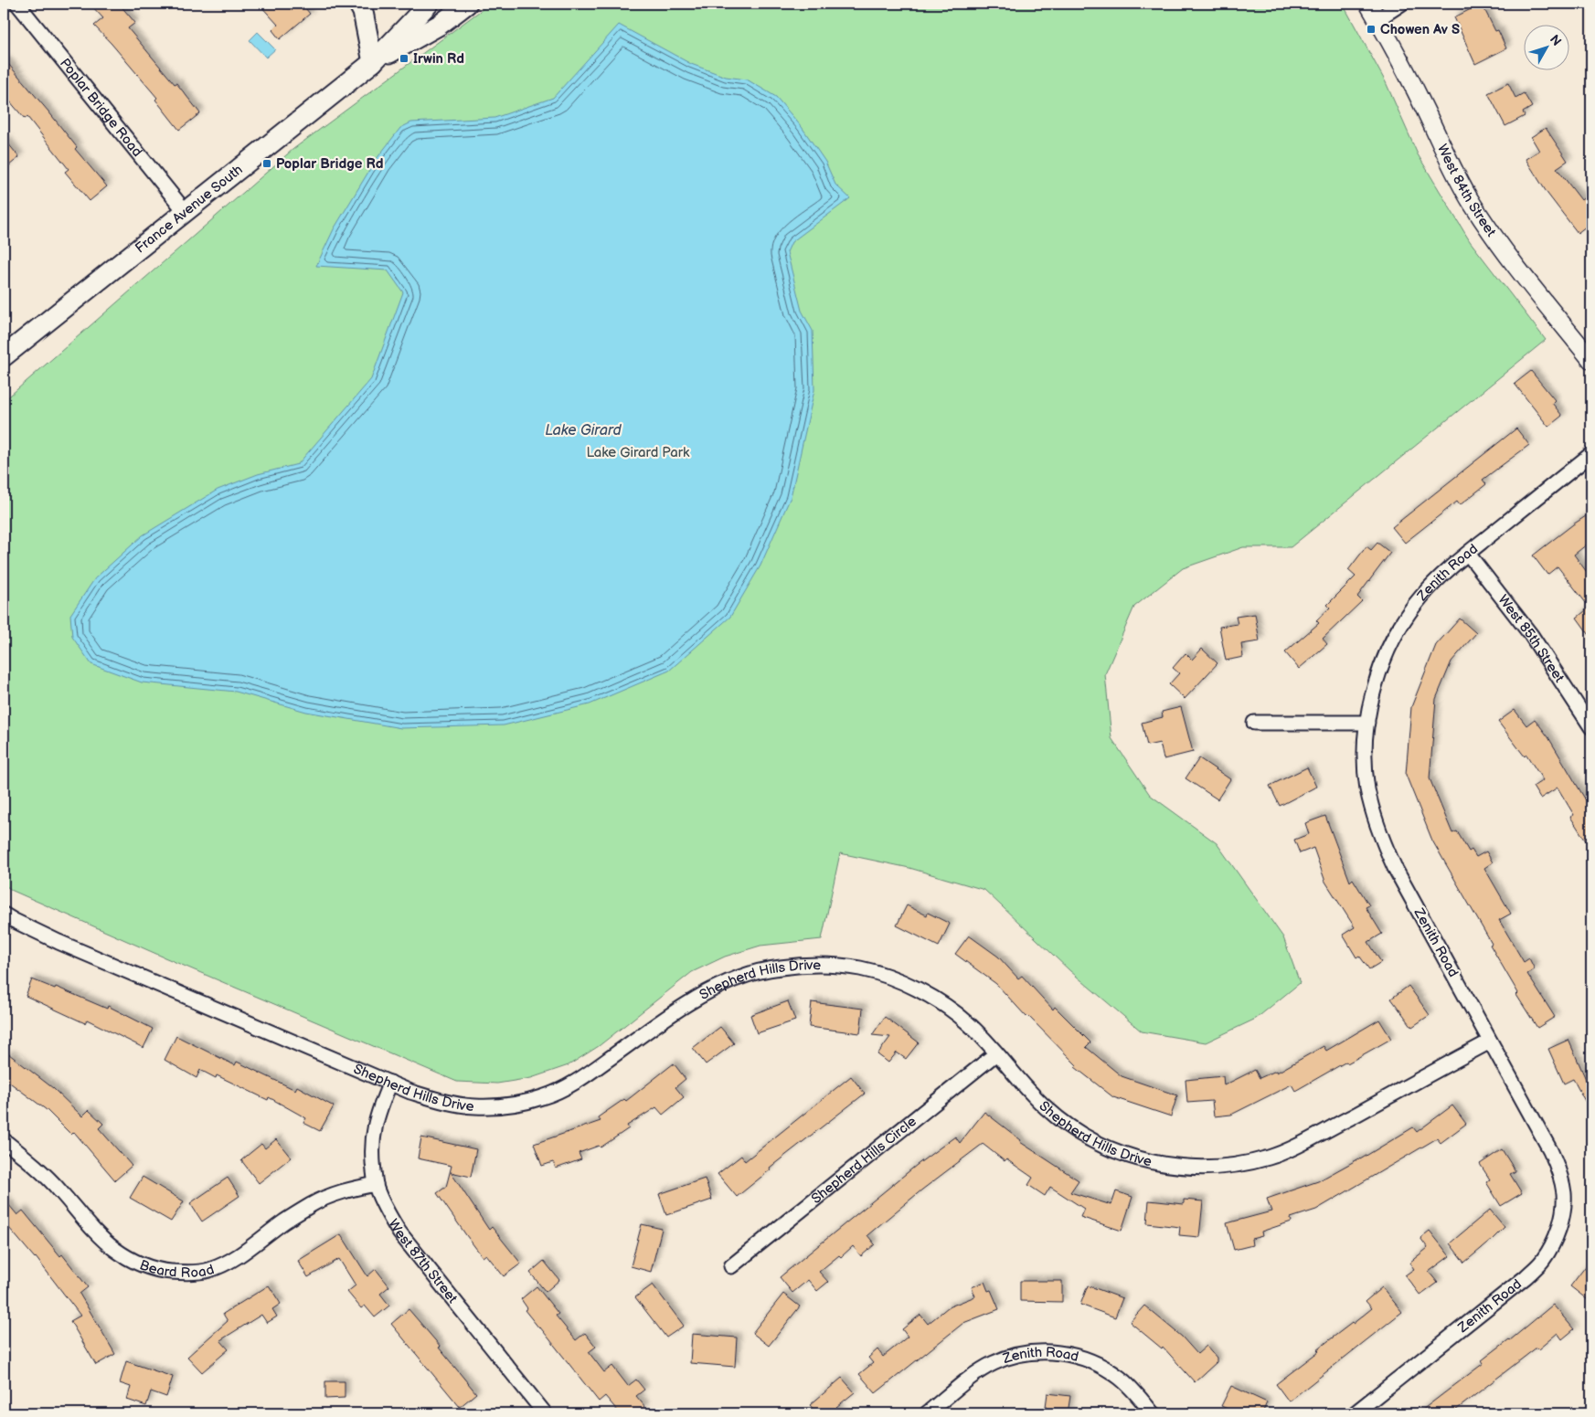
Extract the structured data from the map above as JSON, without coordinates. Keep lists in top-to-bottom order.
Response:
{
  "streets": {
    "main road": ["France Avenue South"],
    "street": [
      "Poplar Bridge Road",
      "West 84th Street",
      "Zenith Road",
      "West 85th Street",
      "Shepherd Hills Drive",
      "Shepherd Hills Circle",
      "West 87th Street",
      "Beard Road"
    ]
  },
  "crossings": [
    ["Poplar Bridge Road", "France Avenue South"],
    ["Zenith Road", "West 85th Street"],
    ["Zenith Road", "Shepherd Hills Drive"],
    ["Shepherd Hills Drive", "Shepherd Hills Circle"],
    ["Shepherd Hills Drive", "West 87th Street"],
    ["West 87th Street", "Beard Road"]
  ],
  "water": ["Lake Girard"],
  "parks": ["Lake Girard Park"],
  "places": {
    "transit": ["Chowen Av S", "Irwin Rd", "Poplar Bridge Rd"]
  },
  "north": "top right"
}
